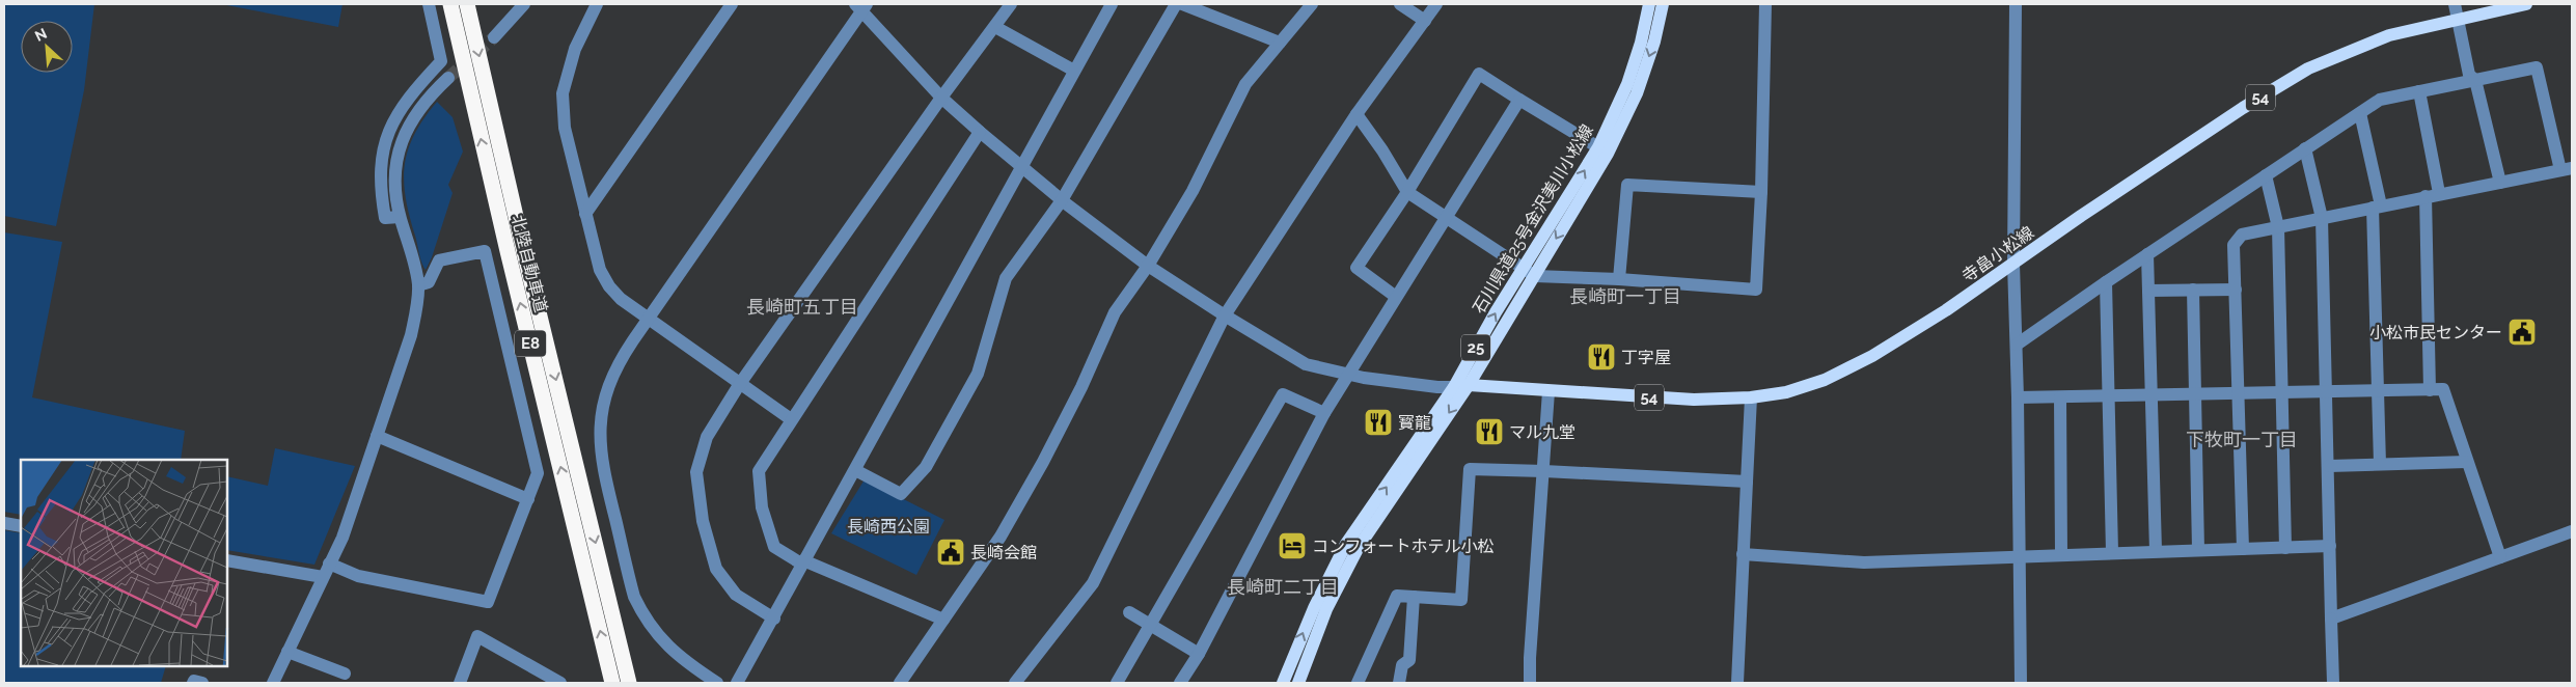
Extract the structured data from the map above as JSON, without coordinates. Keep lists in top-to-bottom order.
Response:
{
  "streets": {
    "highway": ["北陸自動車道", "E8"],
    "main road": [
      "54",
      "石川県道25号金沢美川小松線",
      "寺畠小松線",
      "25"
    ]
  },
  "crossings": [
    ["石川県道25号金沢美川小松線", "寺畠小松線"],
    ["石川県道25号金沢美川小松線", "25"],
    ["寺畠小松線", "25"]
  ],
  "districts": [
    "長崎町一丁目",
    "長崎町五丁目",
    "下牧町一丁目",
    "長崎町二丁目"
  ],
  "parks": ["長崎西公園"],
  "places": {
    "public building": ["小松市民センター", "長崎会館"],
    "restaurant": ["丁字屋", "寳龍", "マル九堂"],
    "hotel": ["コンフォートホテル小松"]
  },
  "north": "top left"
}
